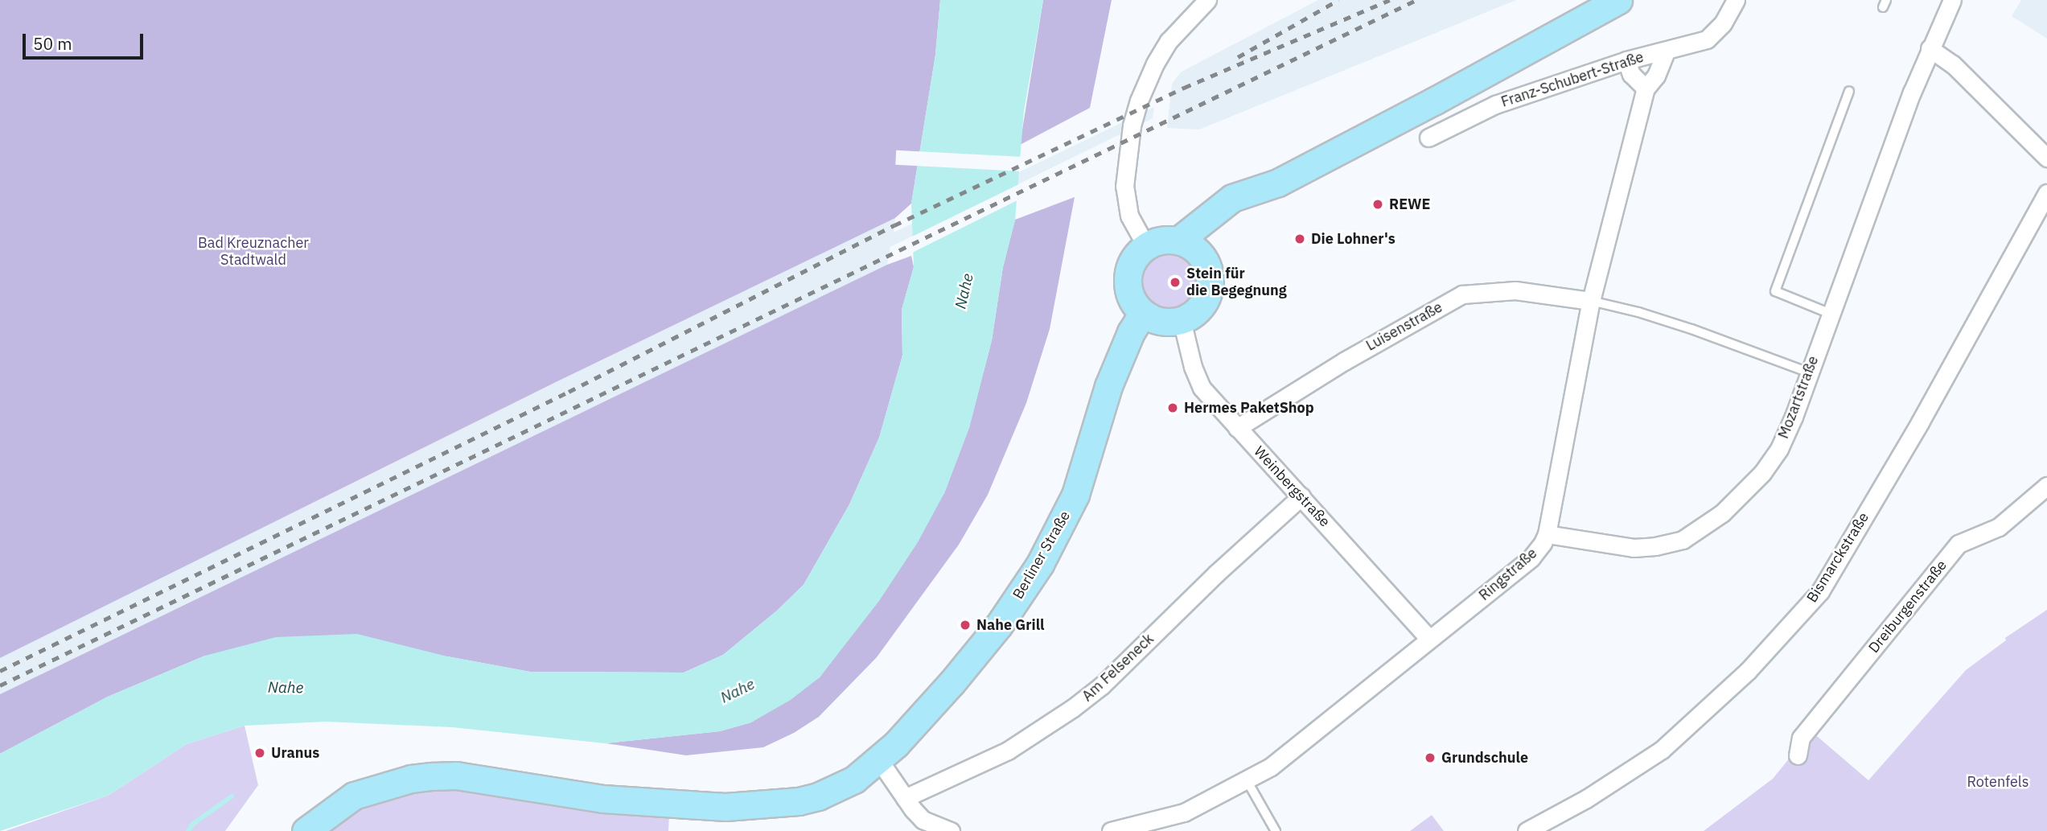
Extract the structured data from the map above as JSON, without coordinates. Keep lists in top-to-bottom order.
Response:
{
  "streets": {
    "main road": ["Berliner Straße"],
    "street": [
      "Franz-Schubert-Straße",
      "Luisenstraße",
      "Mozartstraße",
      "Weinbergstraße",
      "Bismarckstraße",
      "Ringstraße",
      "Dreiburgenstraße",
      "Am Felseneck"
    ]
  },
  "crossings": [
    ["Franz-Schubert-Straße", "Ringstraße"],
    ["Luisenstraße", "Weinbergstraße"],
    ["Luisenstraße", "Ringstraße"],
    ["Mozartstraße", "Ringstraße"],
    ["Weinbergstraße", "Berliner Straße"],
    ["Weinbergstraße", "Ringstraße"],
    ["Weinbergstraße", "Am Felseneck"]
  ],
  "water": ["Nahe"],
  "parks": ["Bad Kreuznacher Stadtwald", "Rotenfels"],
  "places": [
    "REWE",
    "Die Lohner's",
    "Stein für die Begegnung",
    "Hermes PaketShop",
    "Nahe Grill",
    "Uranus",
    "Grundschule"
  ],
  "scale_bar": "50 m"
}
